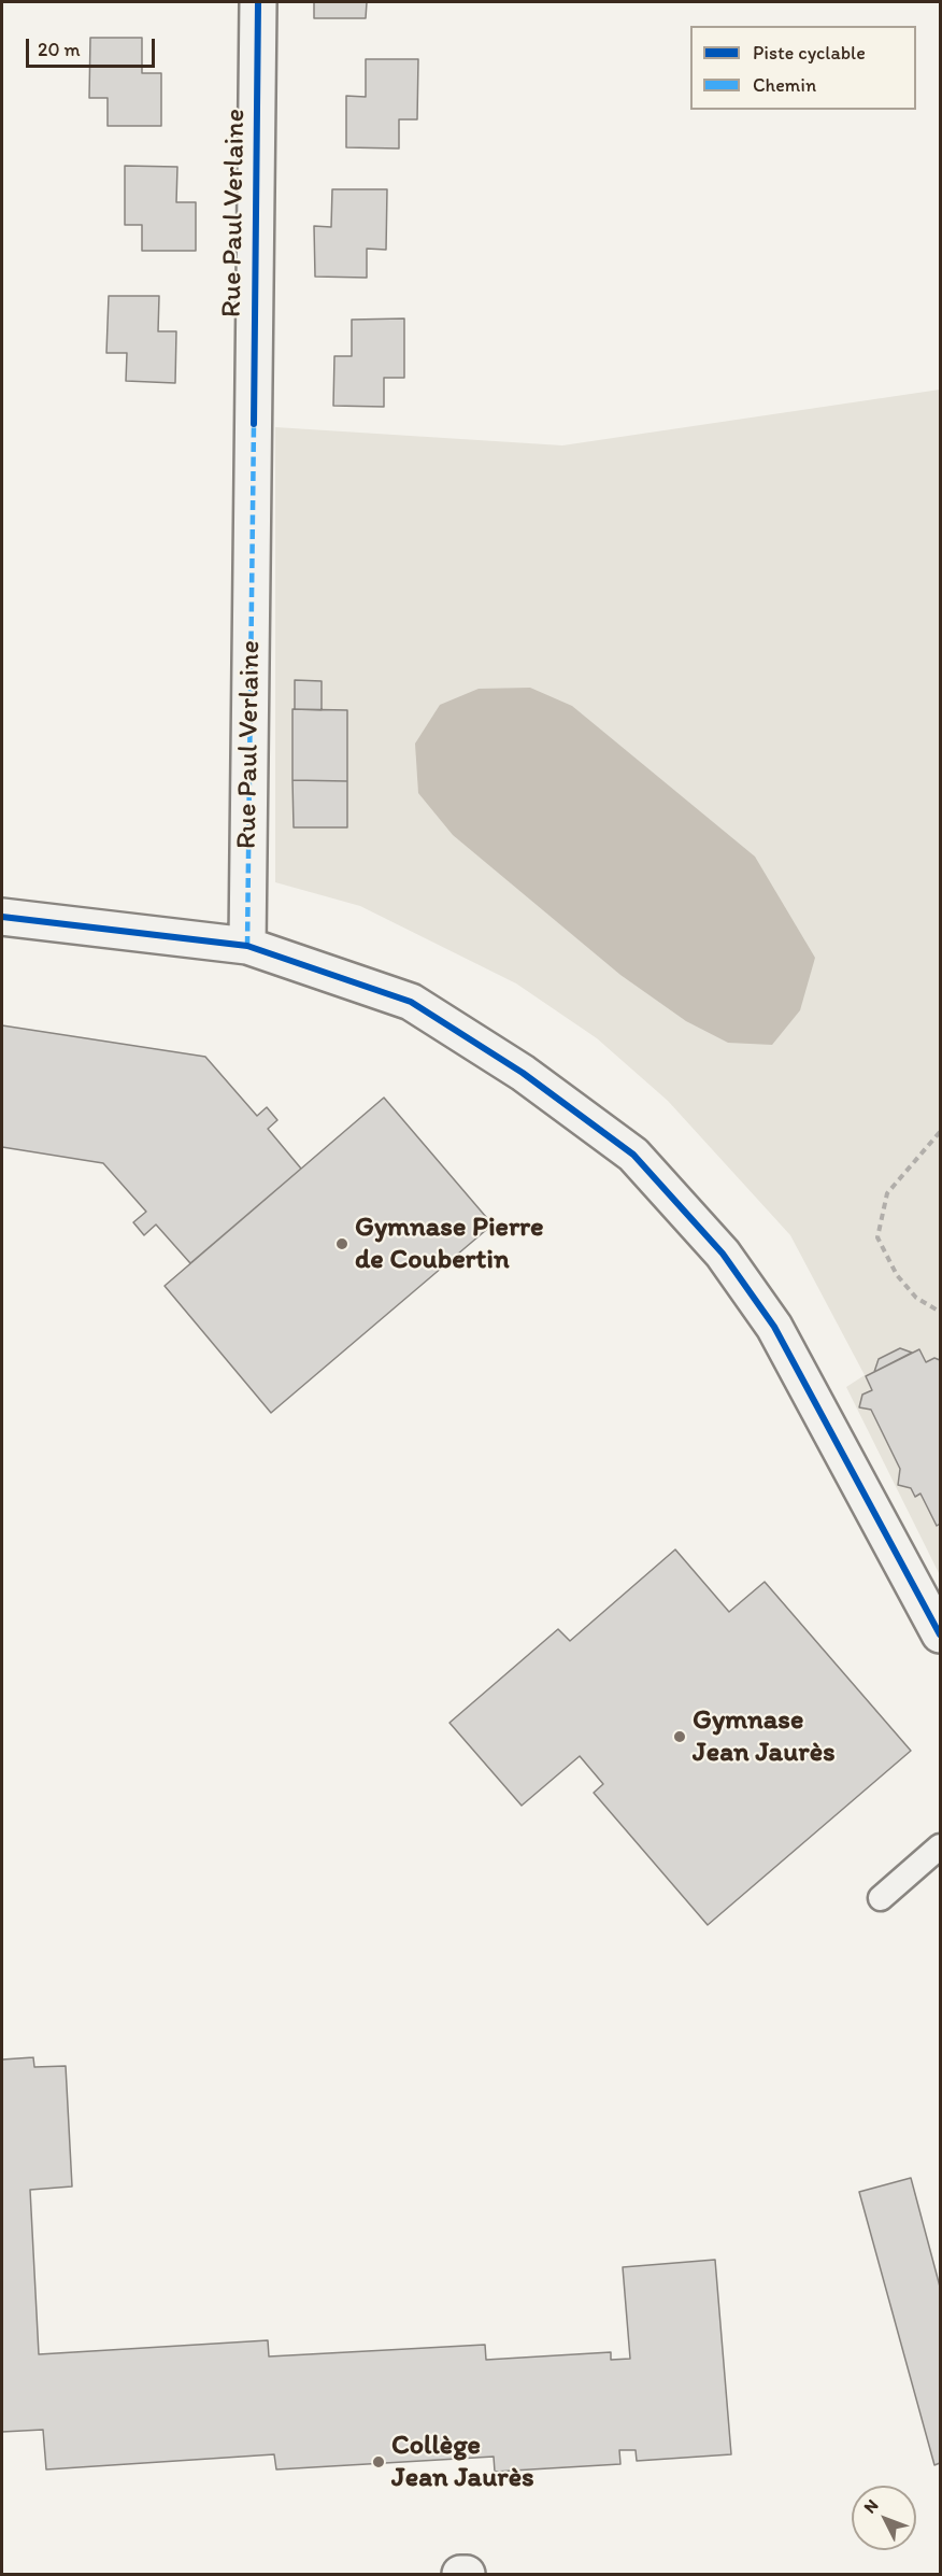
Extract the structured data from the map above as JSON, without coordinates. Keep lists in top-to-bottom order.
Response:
{
  "streets": {
    "street": ["Rue Paul Verlaine"]
  },
  "places": ["Gymnase Pierre de Coubertin", "Gymnase Jean Jaurès", "Collège Jean Jaurès"],
  "legend": ["Piste cyclable", "Chemin"],
  "scale_bar": "20 m",
  "north": "top left"
}
